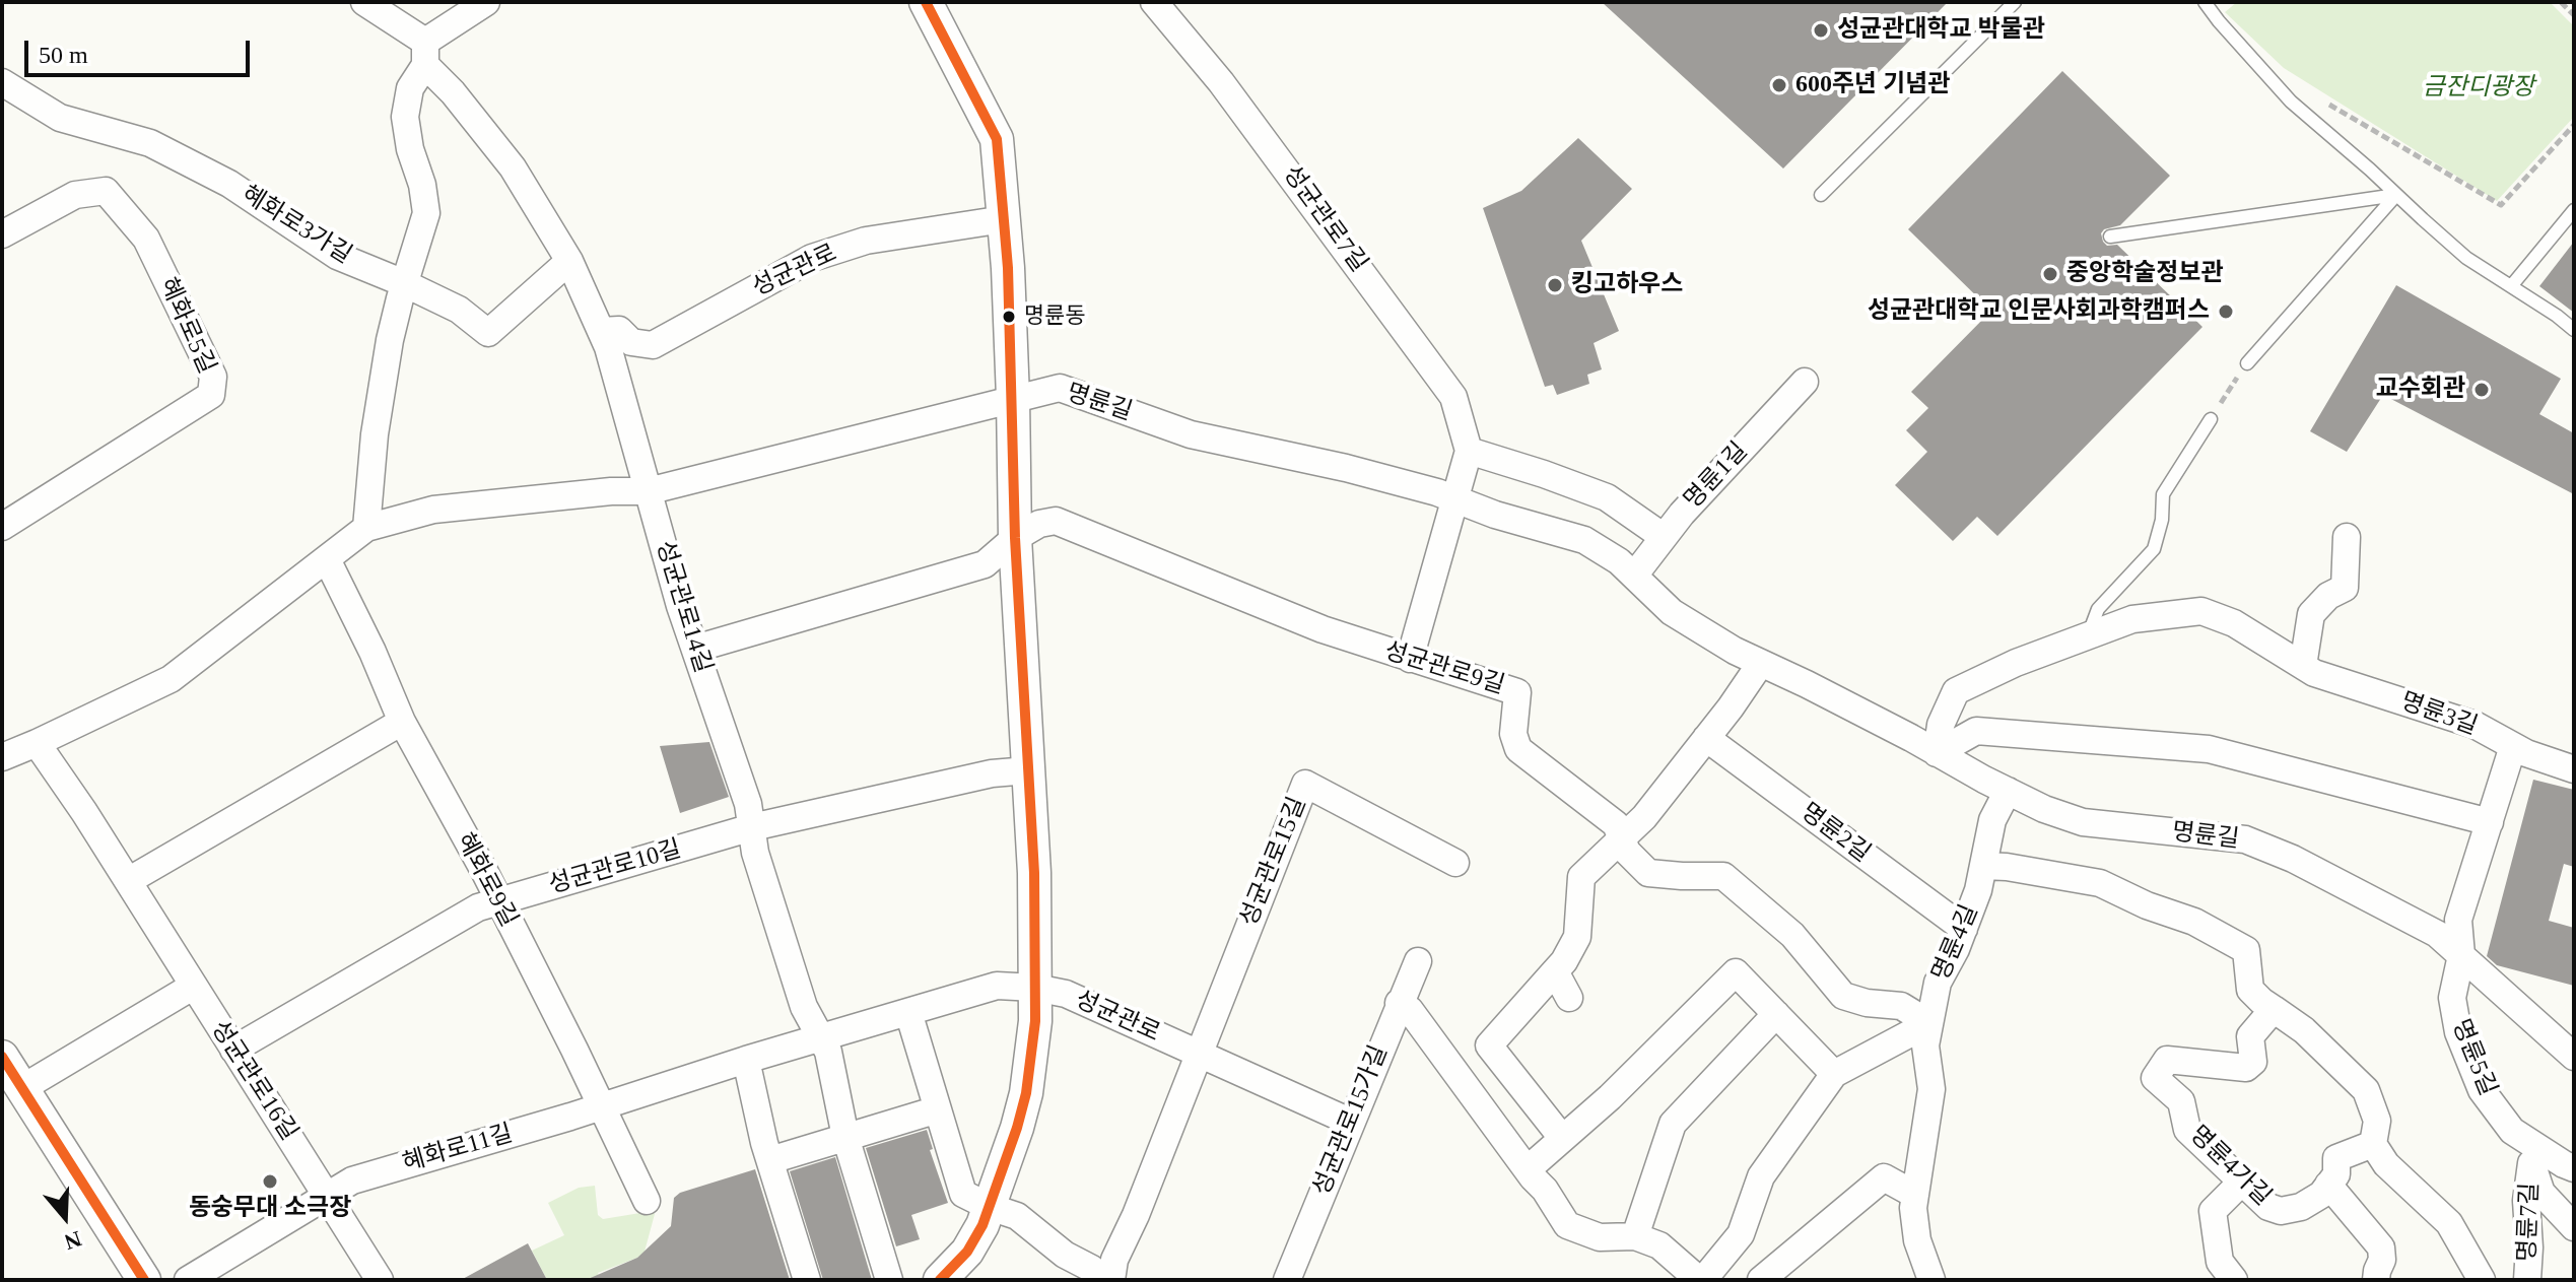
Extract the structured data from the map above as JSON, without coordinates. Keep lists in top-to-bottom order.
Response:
{
  "streets": {
    "street": [
      "성균관로7길",
      "혜화로3가길",
      "성균관로",
      "혜화로5길",
      "명륜길",
      "명륜1길",
      "성균관로14길",
      "성균관로9길",
      "명륜3길",
      "명륜2길",
      "성균관로15길",
      "성균관로10길",
      "혜화로9길",
      "명륜4길",
      "명륜5길",
      "성균관로16길",
      "성균관로15가길",
      "혜화로11길",
      "명륜4가길",
      "명륜7길"
    ]
  },
  "crossings": [
    ["혜화로3가길", "성균관로14길"],
    ["성균관로", "명륜길"],
    ["성균관로", "성균관로14길"],
    ["성균관로", "성균관로9길"],
    ["성균관로", "성균관로15길"],
    ["성균관로", "성균관로10길"],
    ["성균관로", "혜화로11길"],
    ["명륜길", "명륜1길"],
    ["명륜길", "성균관로14길"],
    ["명륜길", "명륜3길"],
    ["명륜길", "명륜4길"],
    ["명륜길", "명륜5길"],
    ["성균관로14길", "성균관로10길"],
    ["성균관로14길", "혜화로11길"],
    ["성균관로9길", "명륜4길"],
    ["명륜2길", "명륜4길"],
    ["성균관로10길", "혜화로9길"],
    ["성균관로10길", "성균관로16길"],
    ["혜화로9길", "혜화로11길"],
    ["명륜5길", "명륜7길"],
    ["성균관로16길", "혜화로11길"]
  ],
  "parks": ["금잔디광장"],
  "places": [
    "성균관대학교 박물관",
    "600주년 기념관",
    "중앙학술정보관",
    "킹고하우스",
    "성균관대학교 인문사회과학캠퍼스",
    "명륜동",
    "교수회관",
    "동숭무대 소극장"
  ],
  "scale_bar": "50 m",
  "north": "bottom"
}
